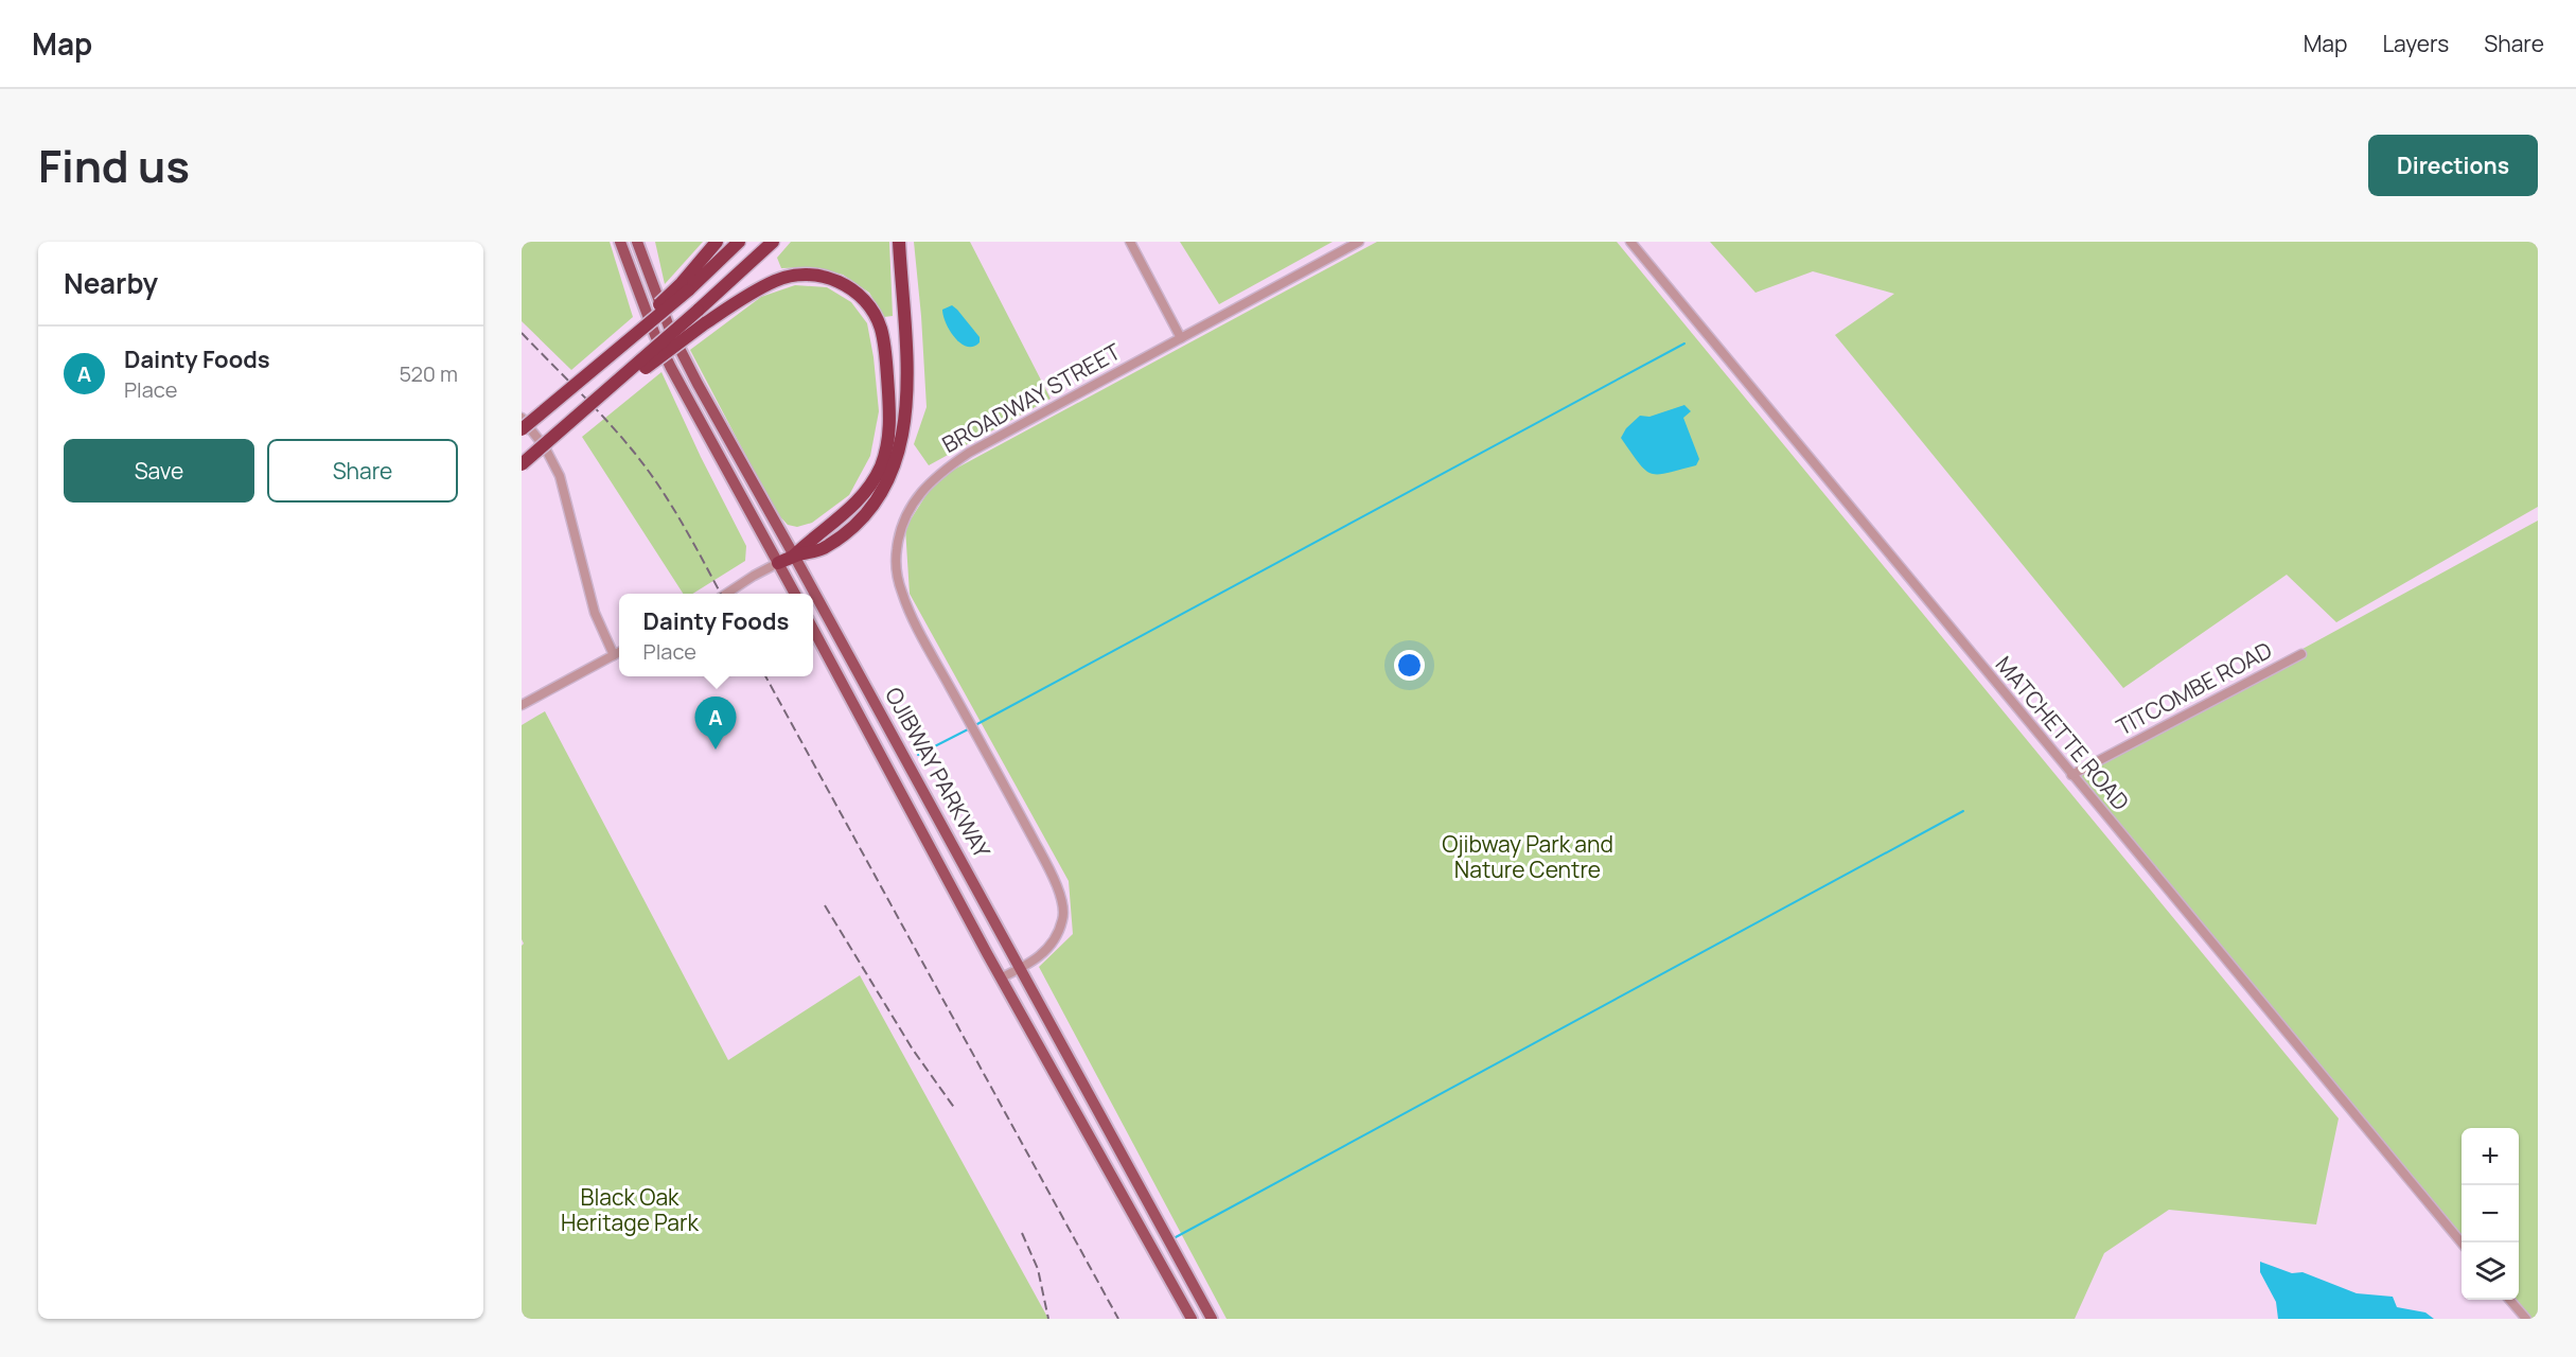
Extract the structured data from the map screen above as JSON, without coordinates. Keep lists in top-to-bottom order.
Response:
{
  "streets": {
    "main road": ["OJIBWAY PARKWAY"],
    "street": ["BROADWAY STREET", "TITCOMBE ROAD", "MATCHETTE ROAD"]
  },
  "crossings": [
    ["BROADWAY STREET", "OJIBWAY PARKWAY"],
    ["TITCOMBE ROAD", "MATCHETTE ROAD"]
  ],
  "parks": ["Ojibway Park and Nature Centre", "Black Oak Heritage Park"],
  "page": {
    "header": "Map",
    "nav": ["Map", "Layers", "Share"],
    "title": "Find us",
    "buttons": [
      "Directions",
      ["Save", "Share"]
    ],
    "heading": "Nearby",
    "list": [
      {
        "mark": "A",
        "name": "Dainty Foods",
        "note": "Place",
        "value": "520 m"
      }
    ],
    "popup": ["Dainty Foods", "Place"],
    "pins": "A",
    "map_buttons": ["+", "−"]
  }
}
